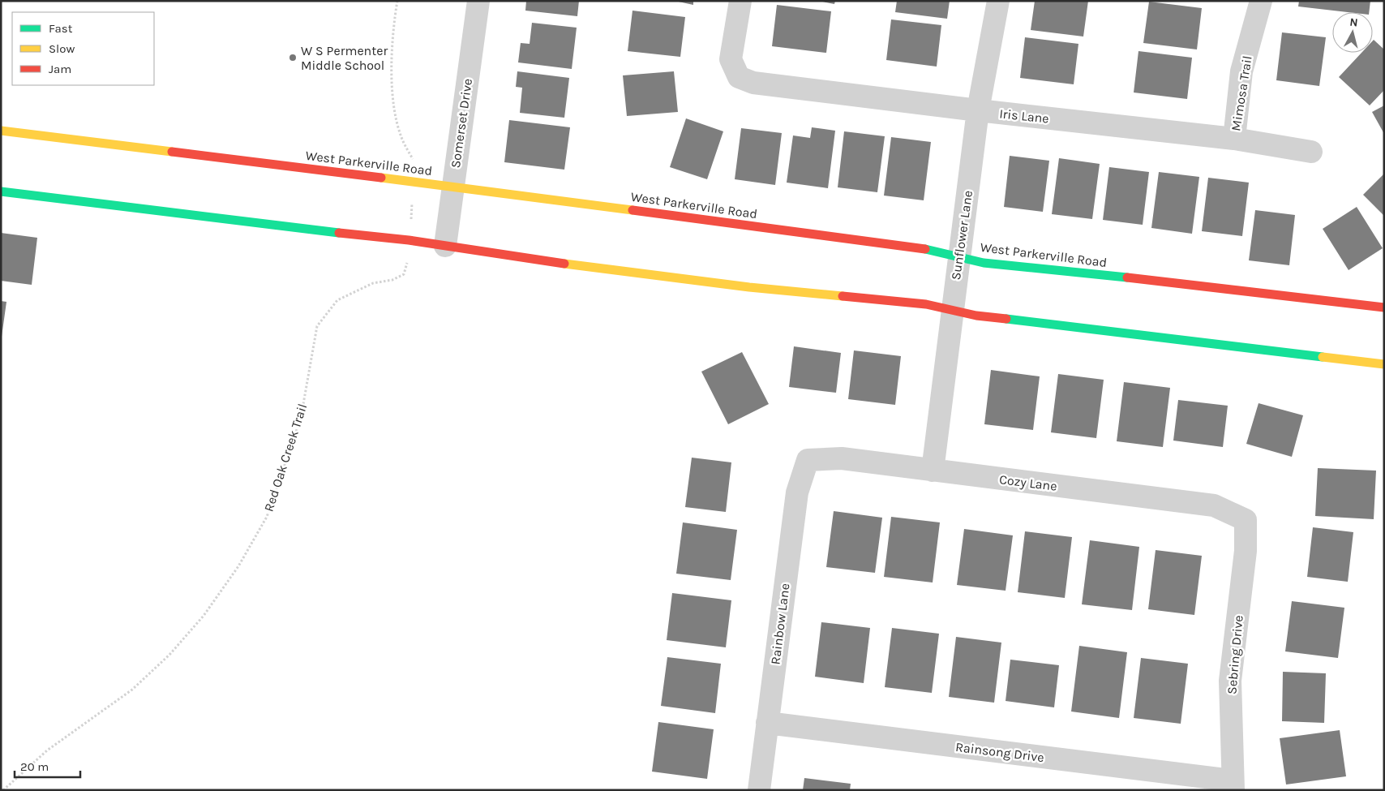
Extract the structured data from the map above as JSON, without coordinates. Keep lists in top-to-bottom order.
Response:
{
  "streets": {
    "main road": ["West Parkerville Road"],
    "street": [
      "Mimosa Trail",
      "Iris Lane",
      "Somerset Drive",
      "Sunflower Lane",
      "Cozy Lane",
      "Rainbow Lane",
      "Sebring Drive",
      "Rainsong Drive"
    ],
    "path": ["Red Oak Creek Trail"]
  },
  "crossings": [
    ["Mimosa Trail", "Iris Lane"],
    ["Iris Lane", "Sunflower Lane"],
    ["Somerset Drive", "West Parkerville Road"],
    ["West Parkerville Road", "Sunflower Lane"],
    ["West Parkerville Road", "Red Oak Creek Trail"],
    ["Sunflower Lane", "Cozy Lane"],
    ["Cozy Lane", "Rainbow Lane"],
    ["Cozy Lane", "Sebring Drive"],
    ["Rainbow Lane", "Rainsong Drive"],
    ["Sebring Drive", "Rainsong Drive"]
  ],
  "places": ["W S Permenter Middle School"],
  "legend": ["Fast", "Slow", "Jam"],
  "scale_bar": "20 m",
  "north": "top"
}
